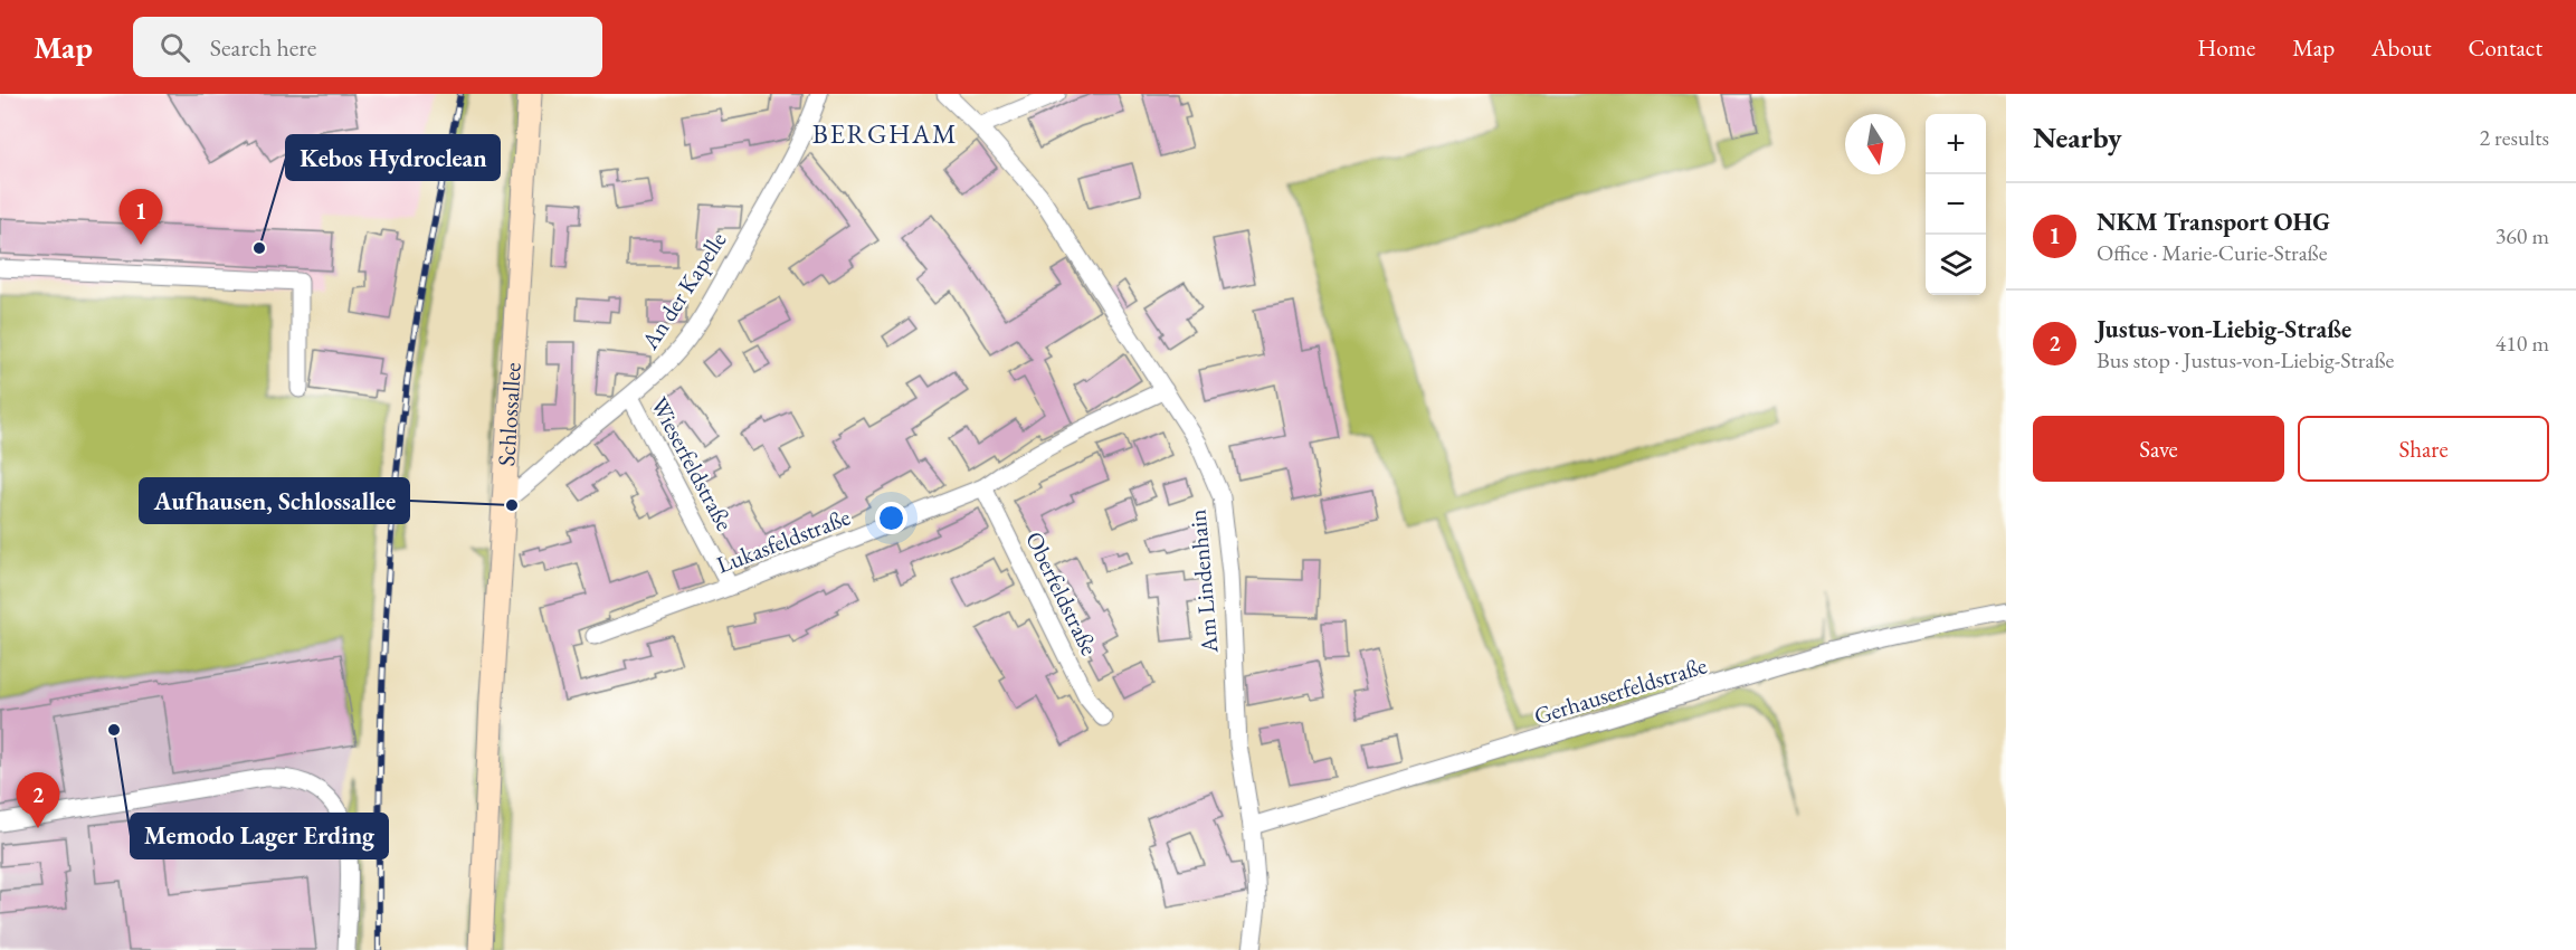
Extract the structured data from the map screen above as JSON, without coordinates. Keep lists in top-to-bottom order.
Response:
{
  "streets": {
    "main road": ["Schlossallee"],
    "street": [
      "An der Kapelle",
      "Wieserfeldstraße",
      "Lukasfeldstraße",
      "Am Lindenhain",
      "Oberfeldstraße",
      "Gerhauserfeldstraße"
    ]
  },
  "crossings": [
    ["An der Kapelle", "Schlossallee"],
    ["An der Kapelle", "Wieserfeldstraße"],
    ["Wieserfeldstraße", "Lukasfeldstraße"],
    ["Lukasfeldstraße", "Am Lindenhain"],
    ["Lukasfeldstraße", "Oberfeldstraße"],
    ["Am Lindenhain", "Gerhauserfeldstraße"]
  ],
  "districts": ["BERGHAM"],
  "places": ["Kebos Hydroclean", "Aufhausen, Schlossallee", "Memodo Lager Erding"],
  "north": "bottom",
  "page": {
    "header": "Map",
    "search": "Search here",
    "nav": [
      "Home",
      "Map",
      "About",
      "Contact"
    ],
    "heading": ["Nearby", "2 results"],
    "map_buttons": ["+", "−"],
    "list": [
      {
        "mark": "1",
        "name": "NKM Transport OHG",
        "note": "Office · Marie-Curie-Straße",
        "value": "360 m"
      },
      {
        "mark": "2",
        "name": "Justus-von-Liebig-Straße",
        "note": "Bus stop · Justus-von-Liebig-Straße",
        "value": "410 m"
      }
    ],
    "pins": ["1", "2"],
    "buttons": ["Save", "Share"]
  }
}
